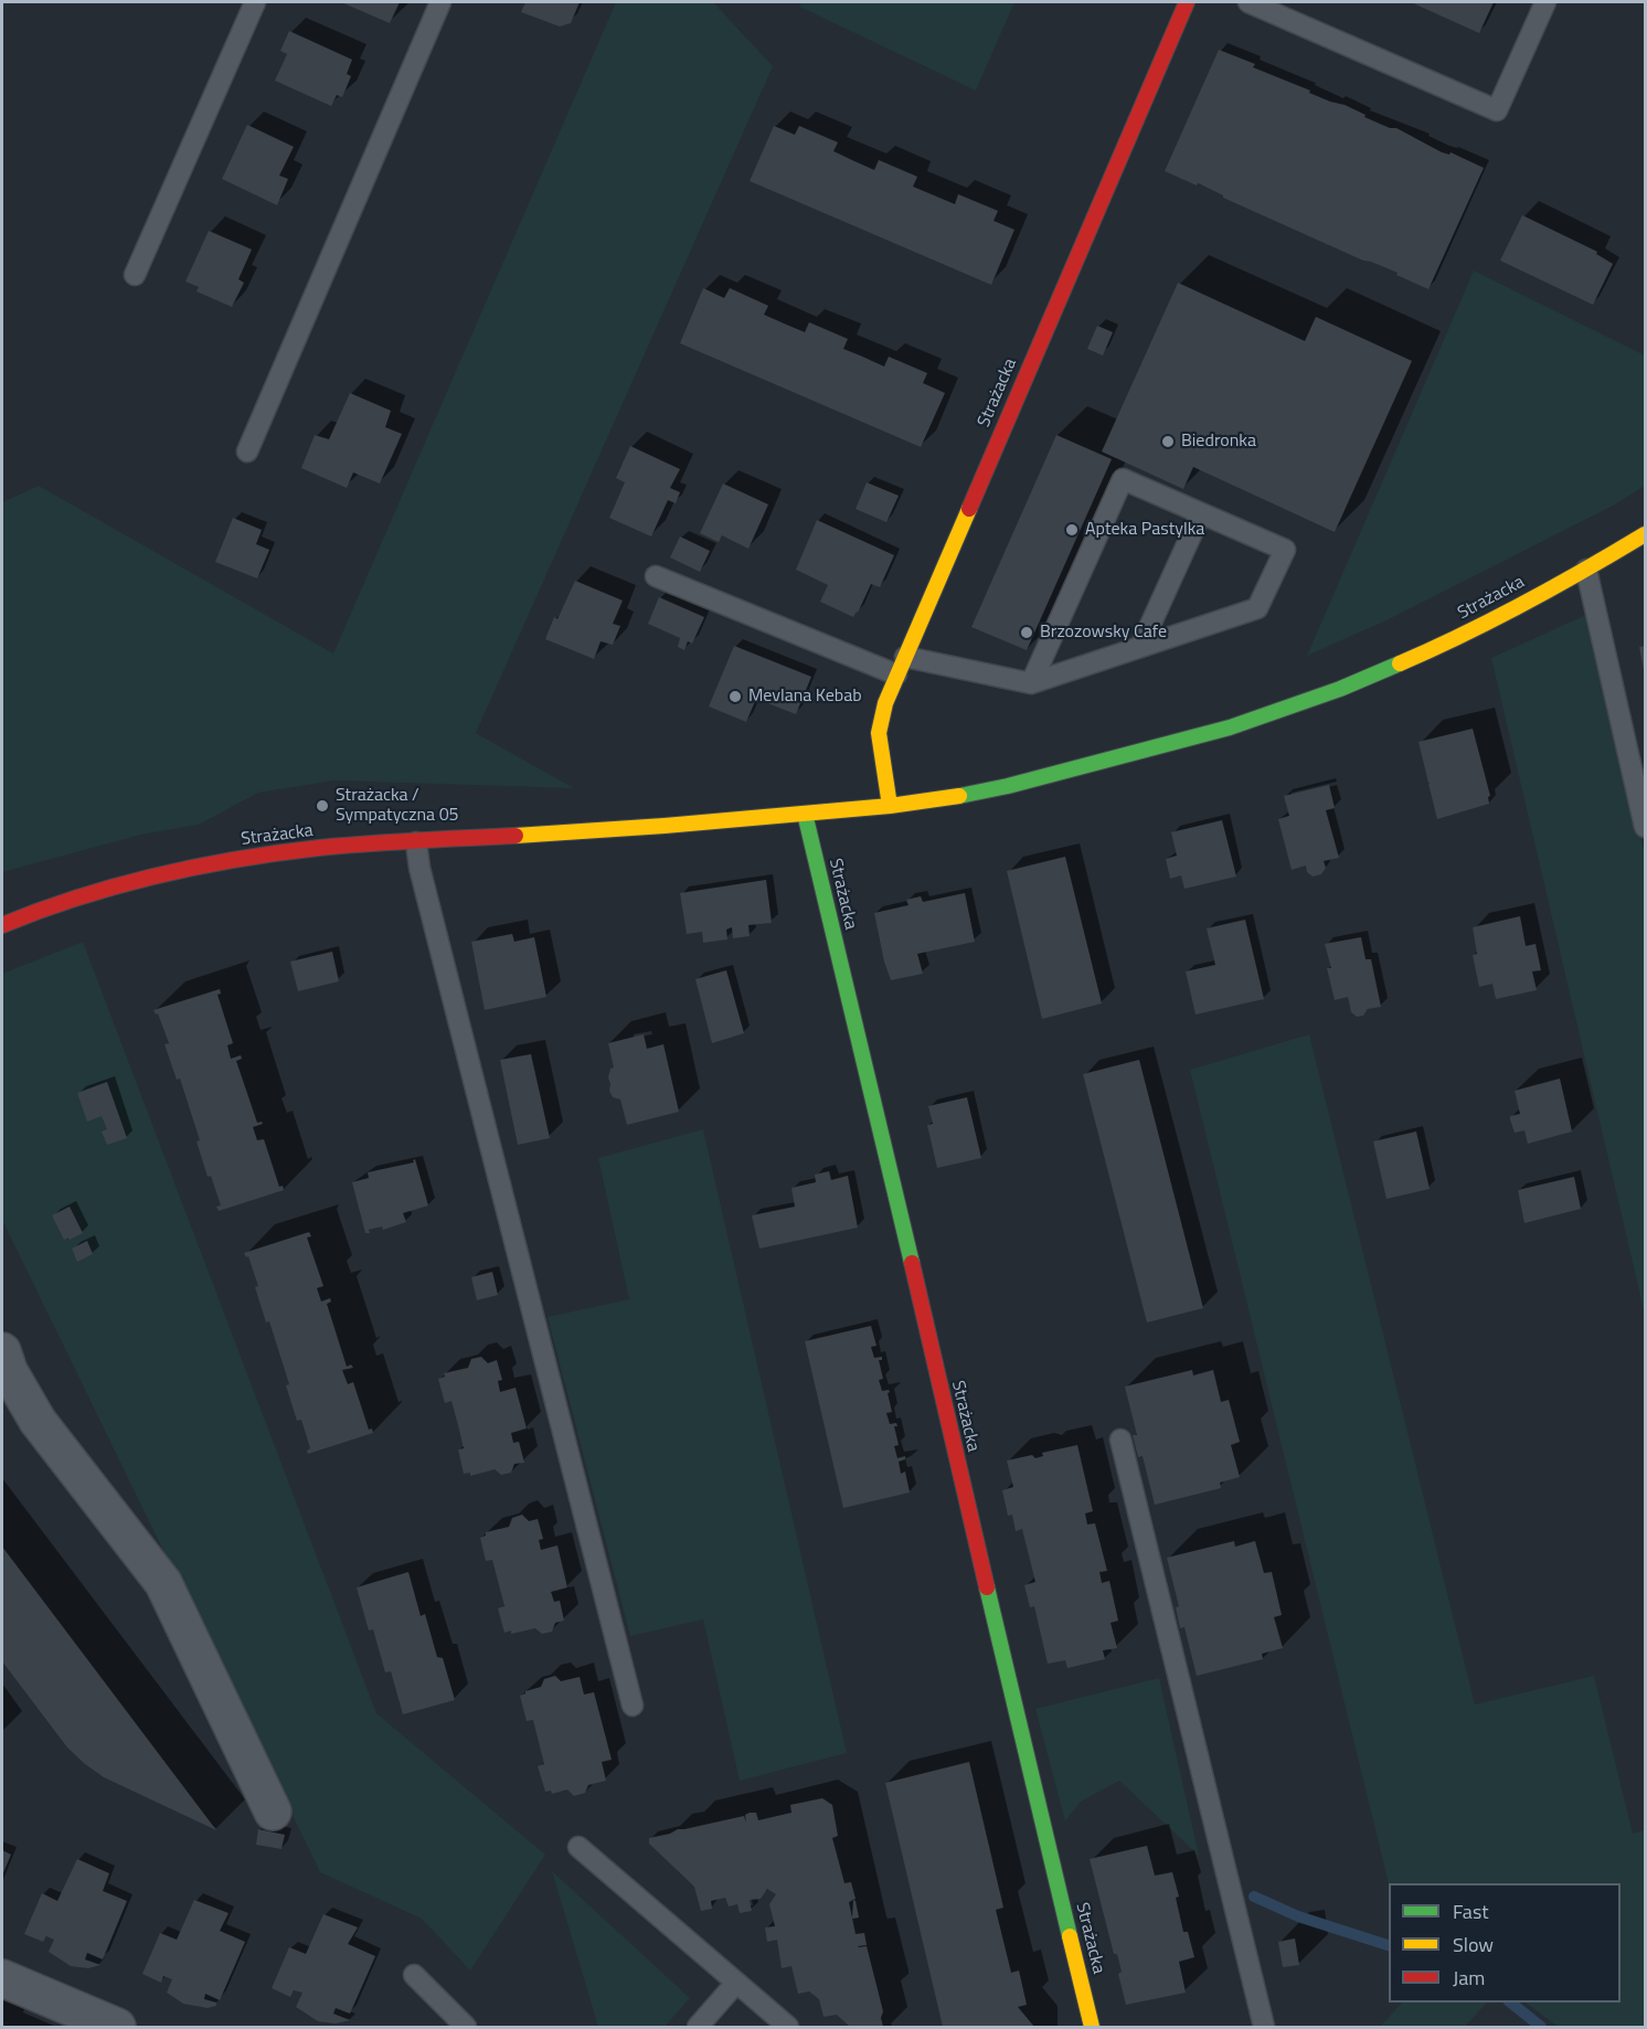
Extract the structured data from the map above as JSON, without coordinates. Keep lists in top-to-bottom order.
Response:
{
  "streets": {
    "street": ["Strażacka"]
  },
  "places": [
    "Biedronka",
    "Apteka Pastylka",
    "Brzozowsky Cafe",
    "Mevlana Kebab",
    "Strażacka / Sympatyczna 05"
  ],
  "legend": ["Fast", "Slow", "Jam"]
}
